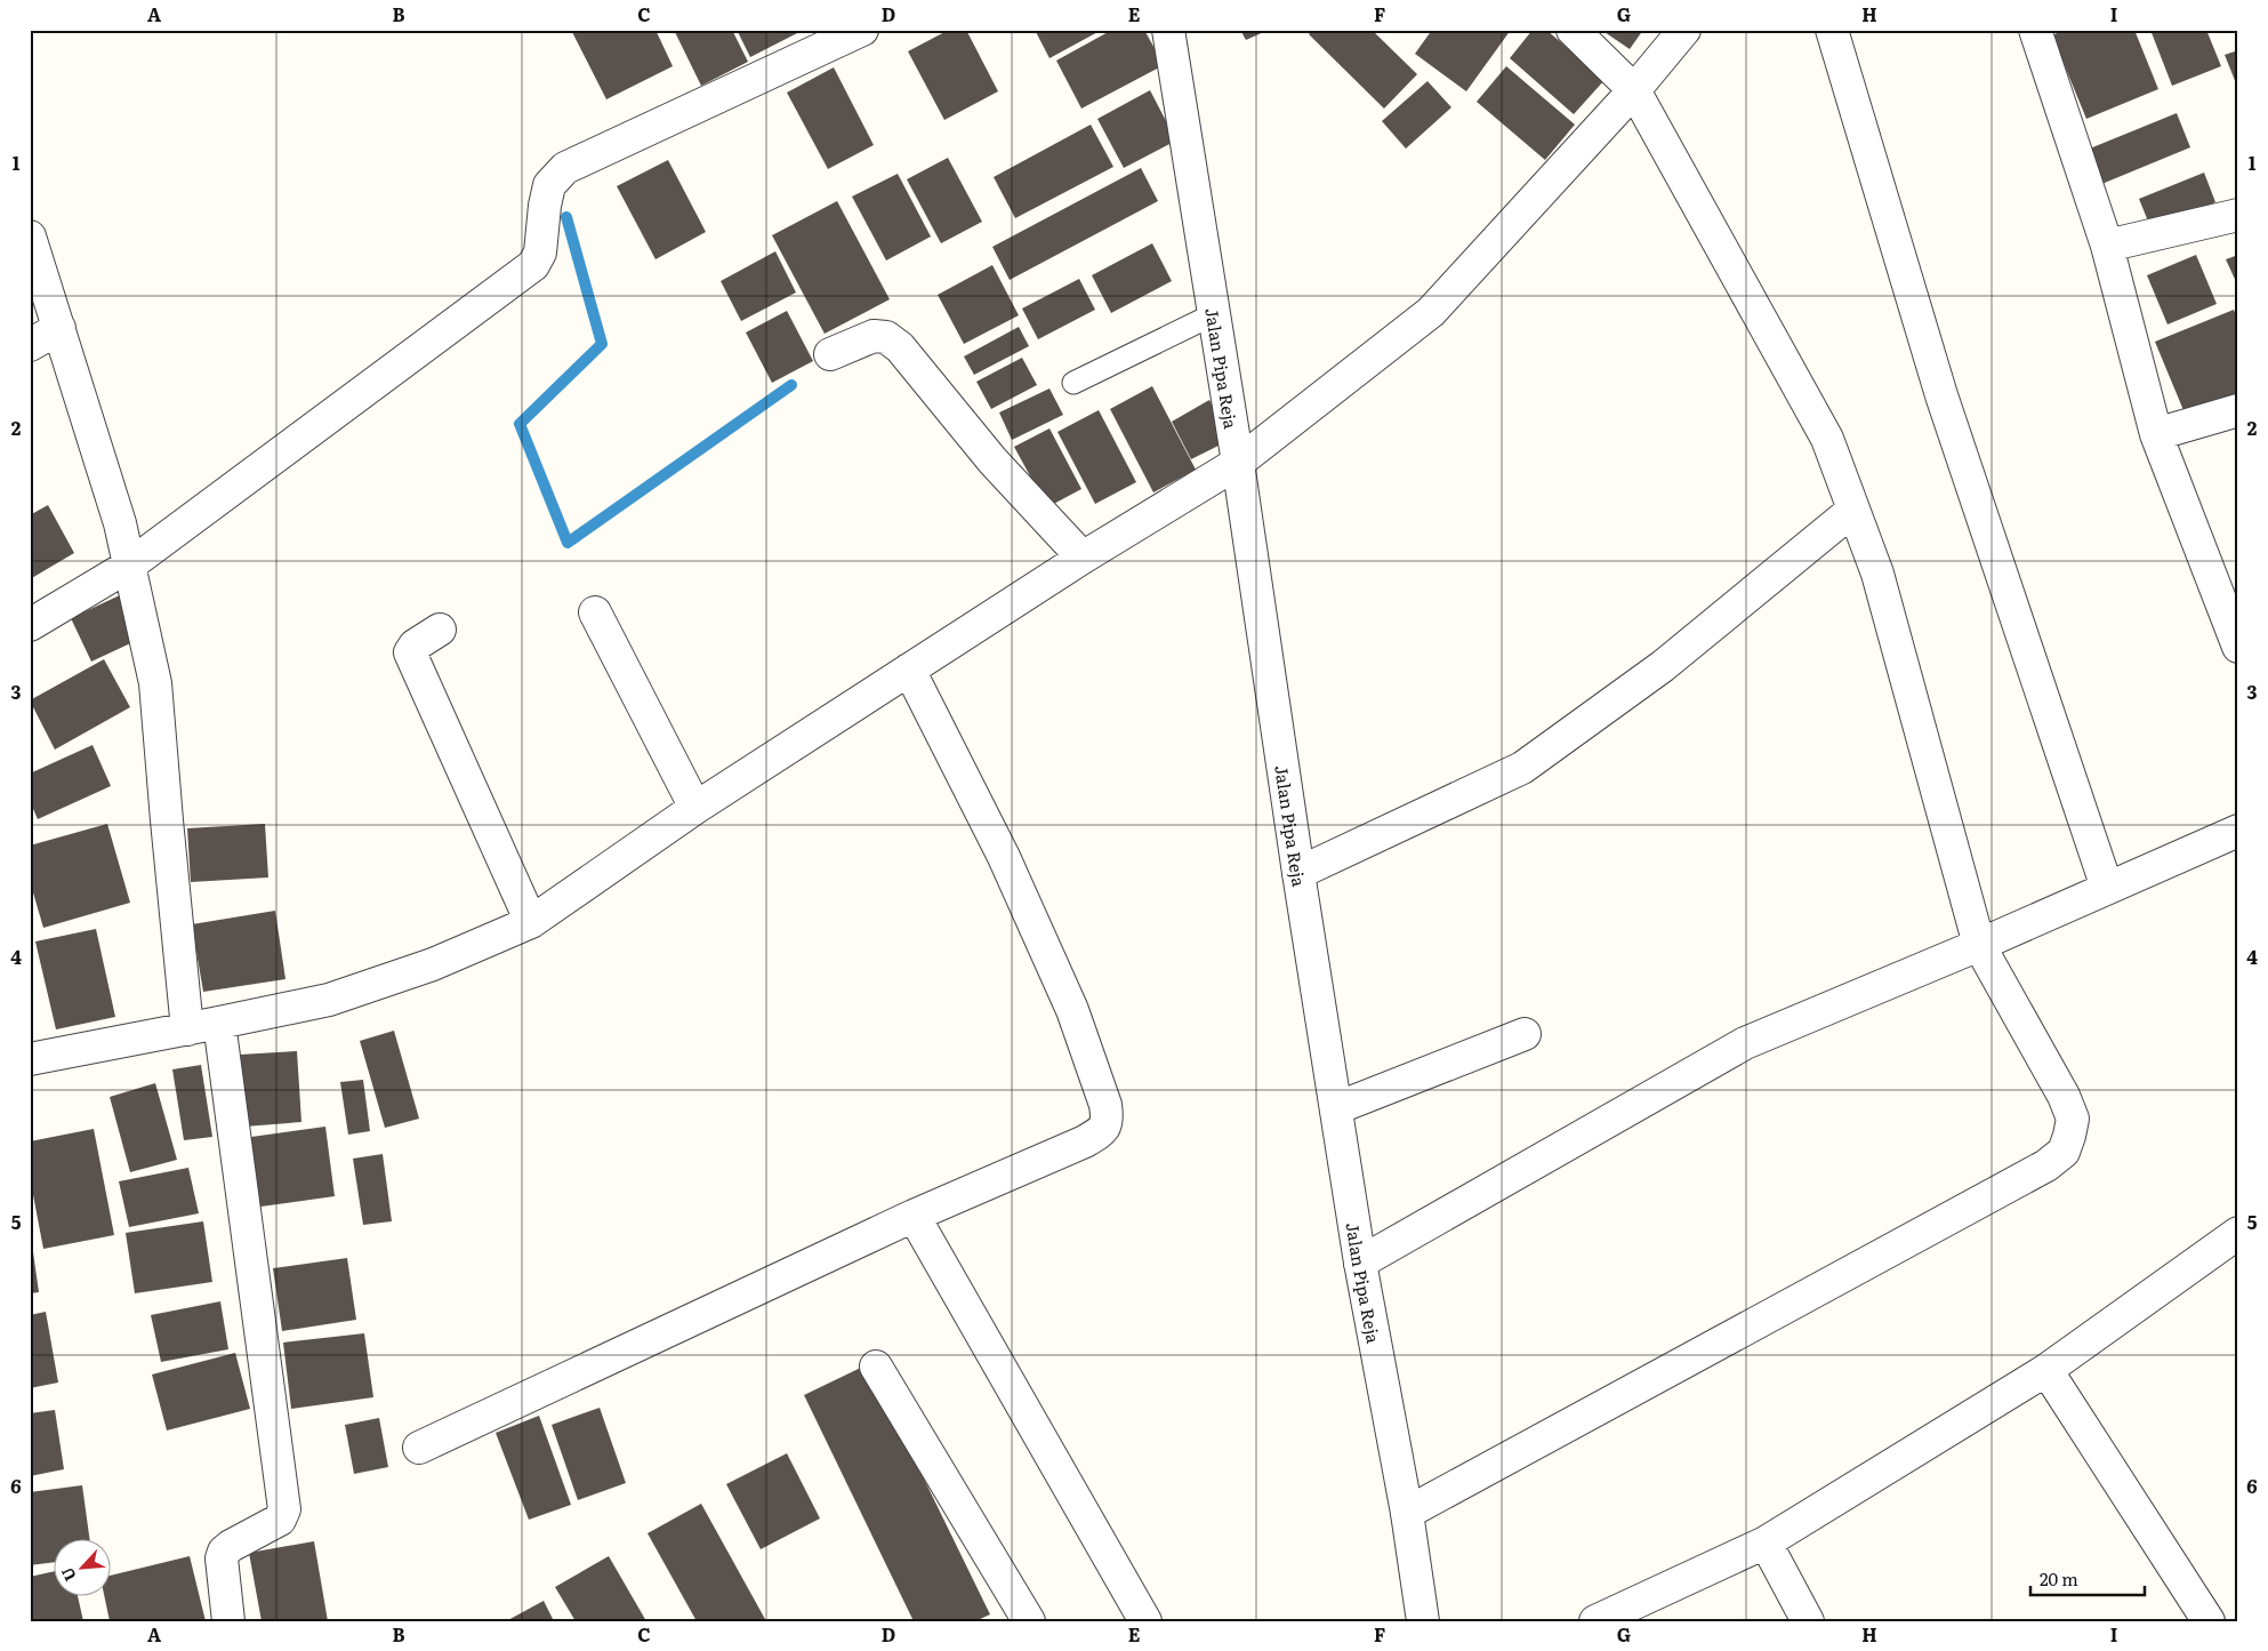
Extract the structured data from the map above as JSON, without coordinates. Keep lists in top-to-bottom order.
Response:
{
  "streets": {
    "street": ["Jalan Pipa Reja"]
  },
  "scale_bar": "20 m",
  "north": "bottom left",
  "grid": {
    "columns": [
      "A",
      "B",
      "C",
      "D",
      "E",
      "F",
      "G",
      "H",
      "I"
    ],
    "rows": [
      "1",
      "2",
      "3",
      "4",
      "5",
      "6"
    ]
  }
}
